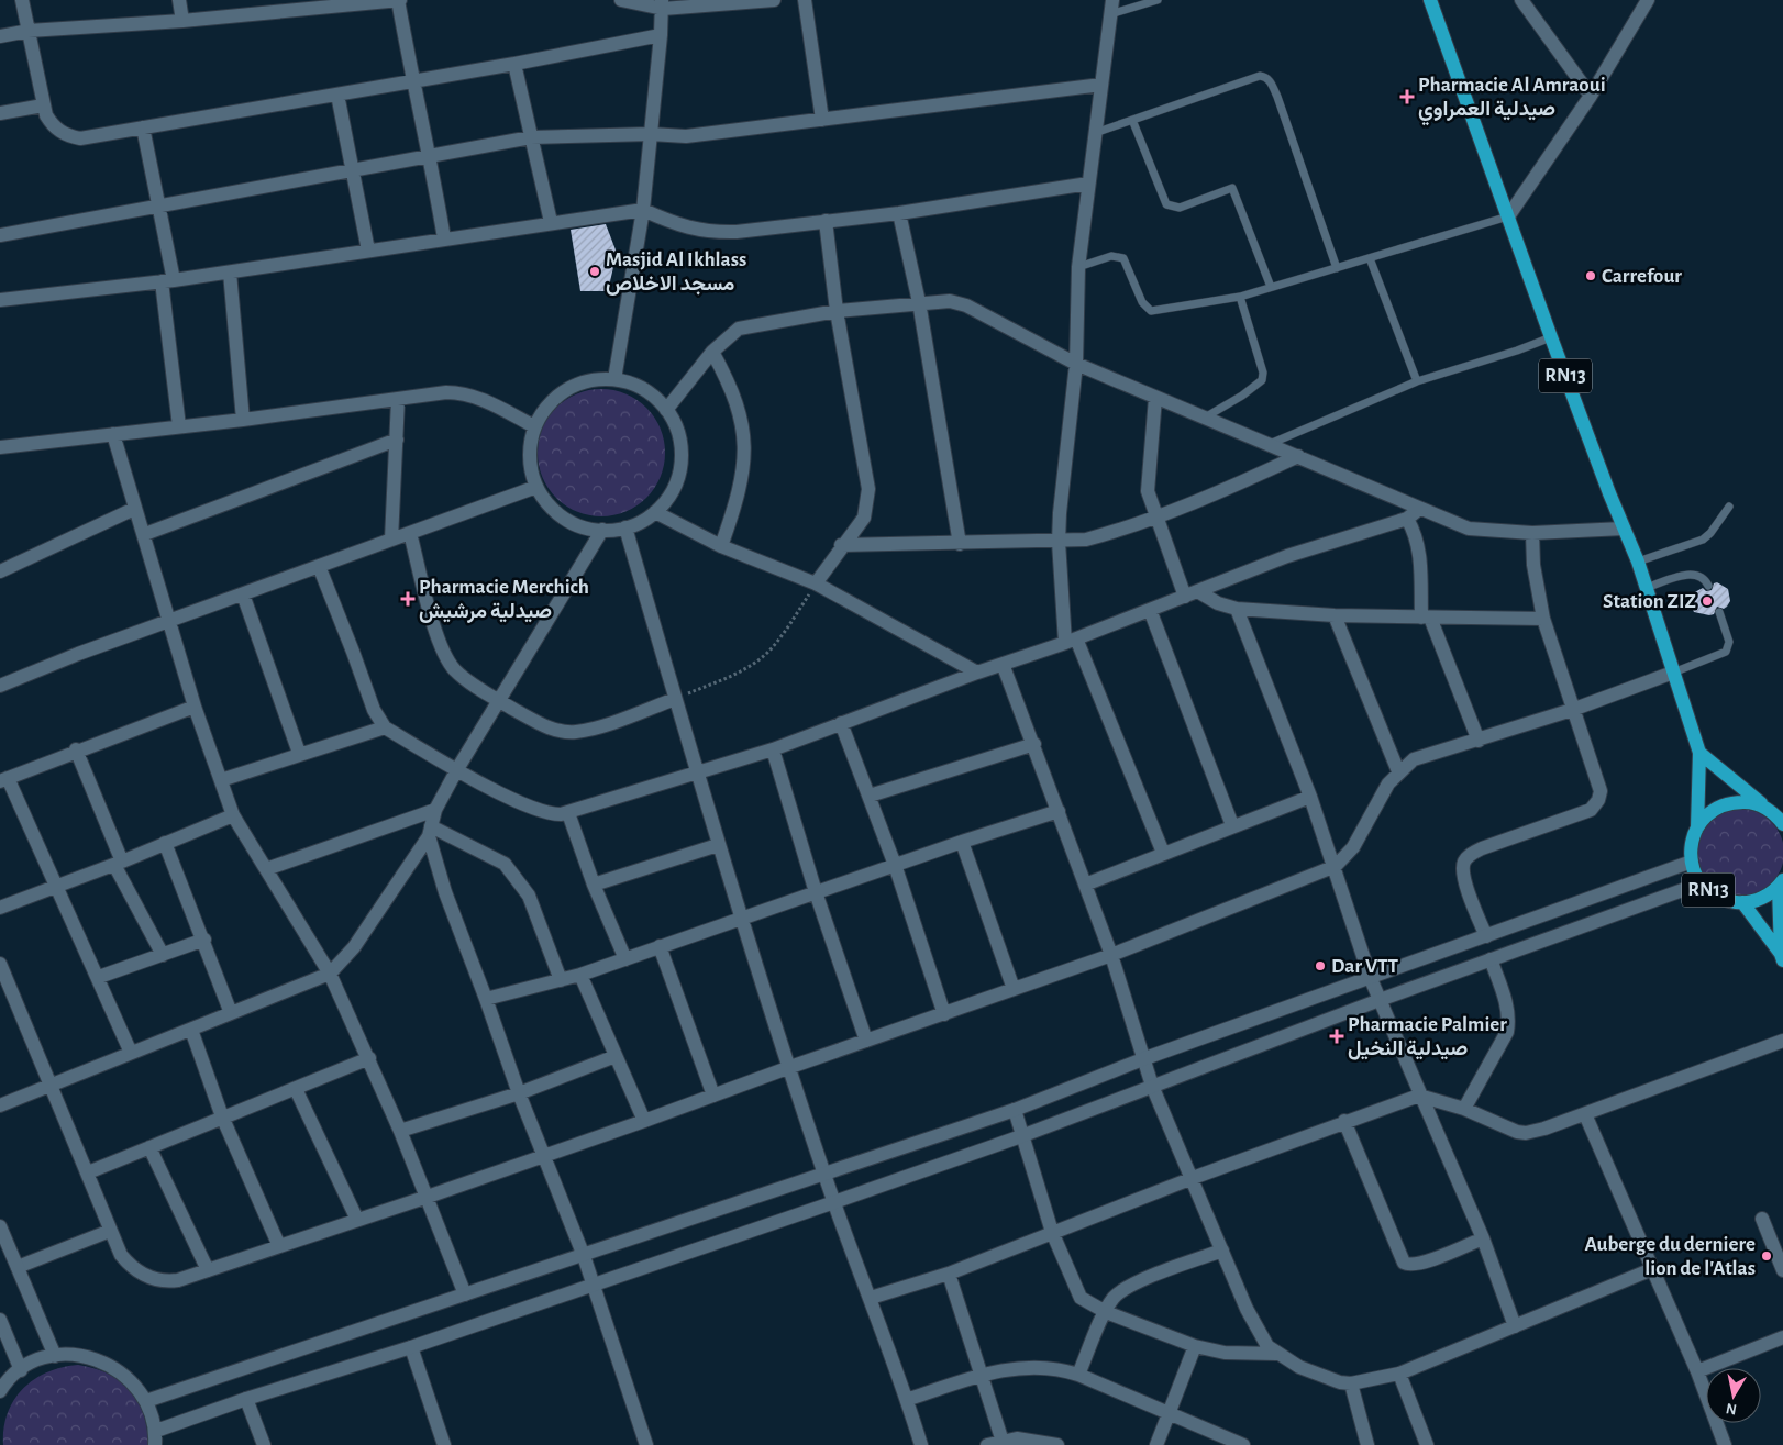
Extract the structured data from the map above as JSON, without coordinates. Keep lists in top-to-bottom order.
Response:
{
  "streets": {
    "main road": ["RN13"]
  },
  "places": {
    "health": ["Pharmacie Al Amraoui صيدلية العمراوي", "Pharmacie Merchich صيدلية مرشيش", "Pharmacie Palmier صيدلية النخيل"],
    "other": [
      "Masjid Al Ikhlass مسجد الاخلاص",
      "Carrefour",
      "Station ZIZ",
      "Dar VTT",
      "Auberge du derniere lion de l'Atlas"
    ]
  },
  "north": "bottom"
}
